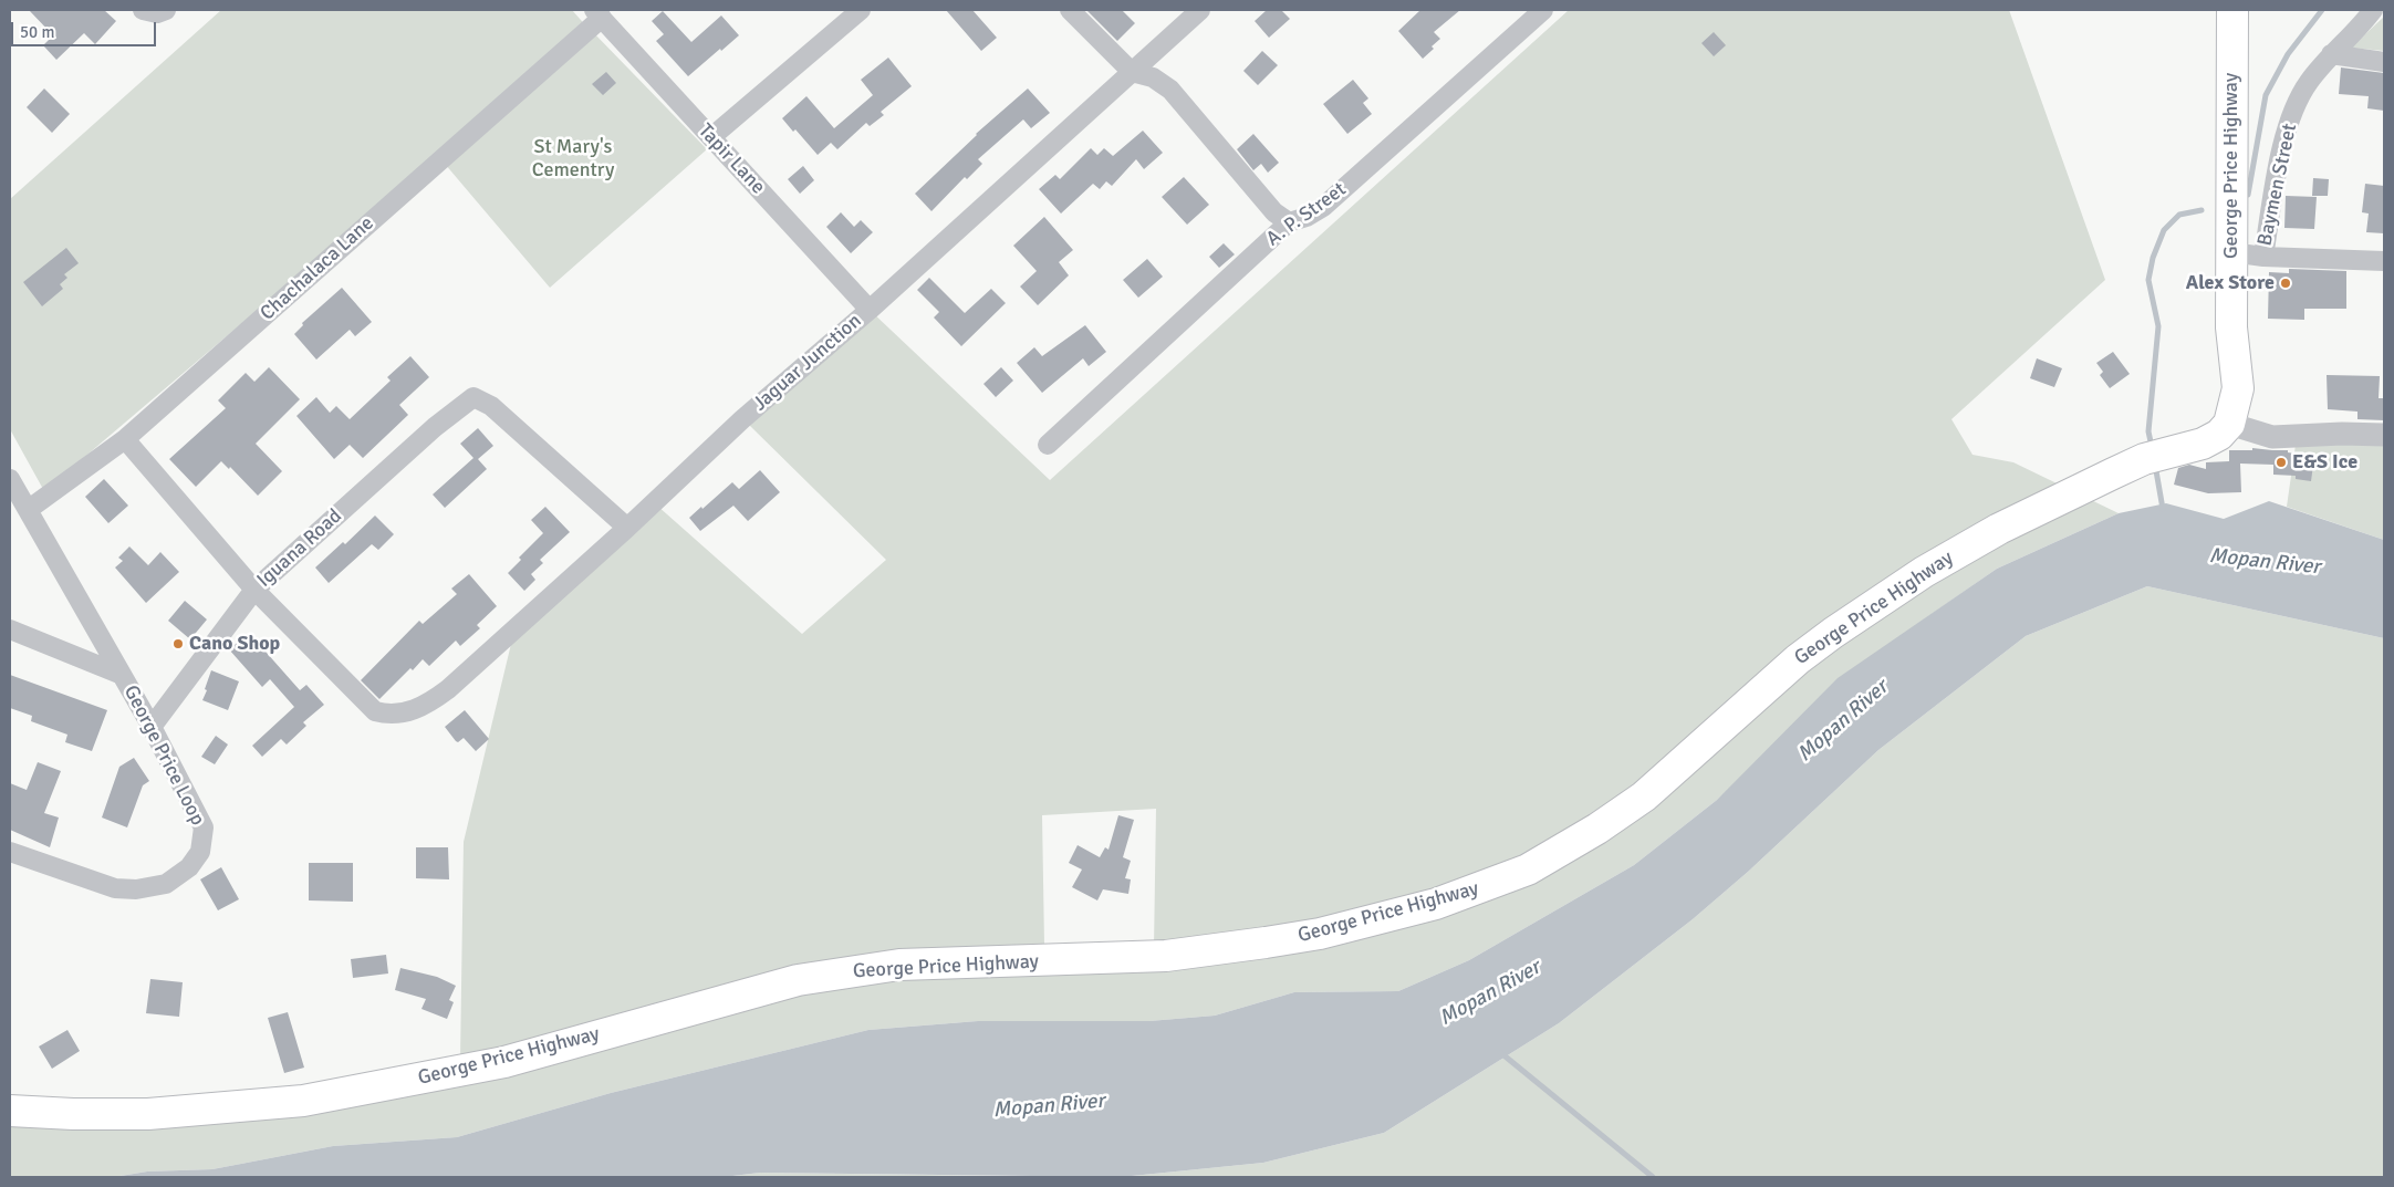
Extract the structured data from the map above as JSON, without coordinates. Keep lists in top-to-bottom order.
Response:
{
  "streets": {
    "highway": ["George Price Highway"],
    "street": [
      "Tapir Lane",
      "Baymen Street",
      "A. P. Street",
      "Chachalaca Lane",
      "Jaguar Junction",
      "Iguana Road",
      "George Price Loop"
    ]
  },
  "crossings": [
    ["Tapir Lane", "Chachalaca Lane"],
    ["Tapir Lane", "Jaguar Junction"],
    ["Chachalaca Lane", "George Price Loop"],
    ["Jaguar Junction", "Iguana Road"],
    ["Iguana Road", "George Price Loop"]
  ],
  "water": ["Mopan River"],
  "parks": ["St Mary's Cementry"],
  "places": ["Alex Store", "E&S Ice", "Cano Shop"],
  "scale_bar": "50 m"
}
